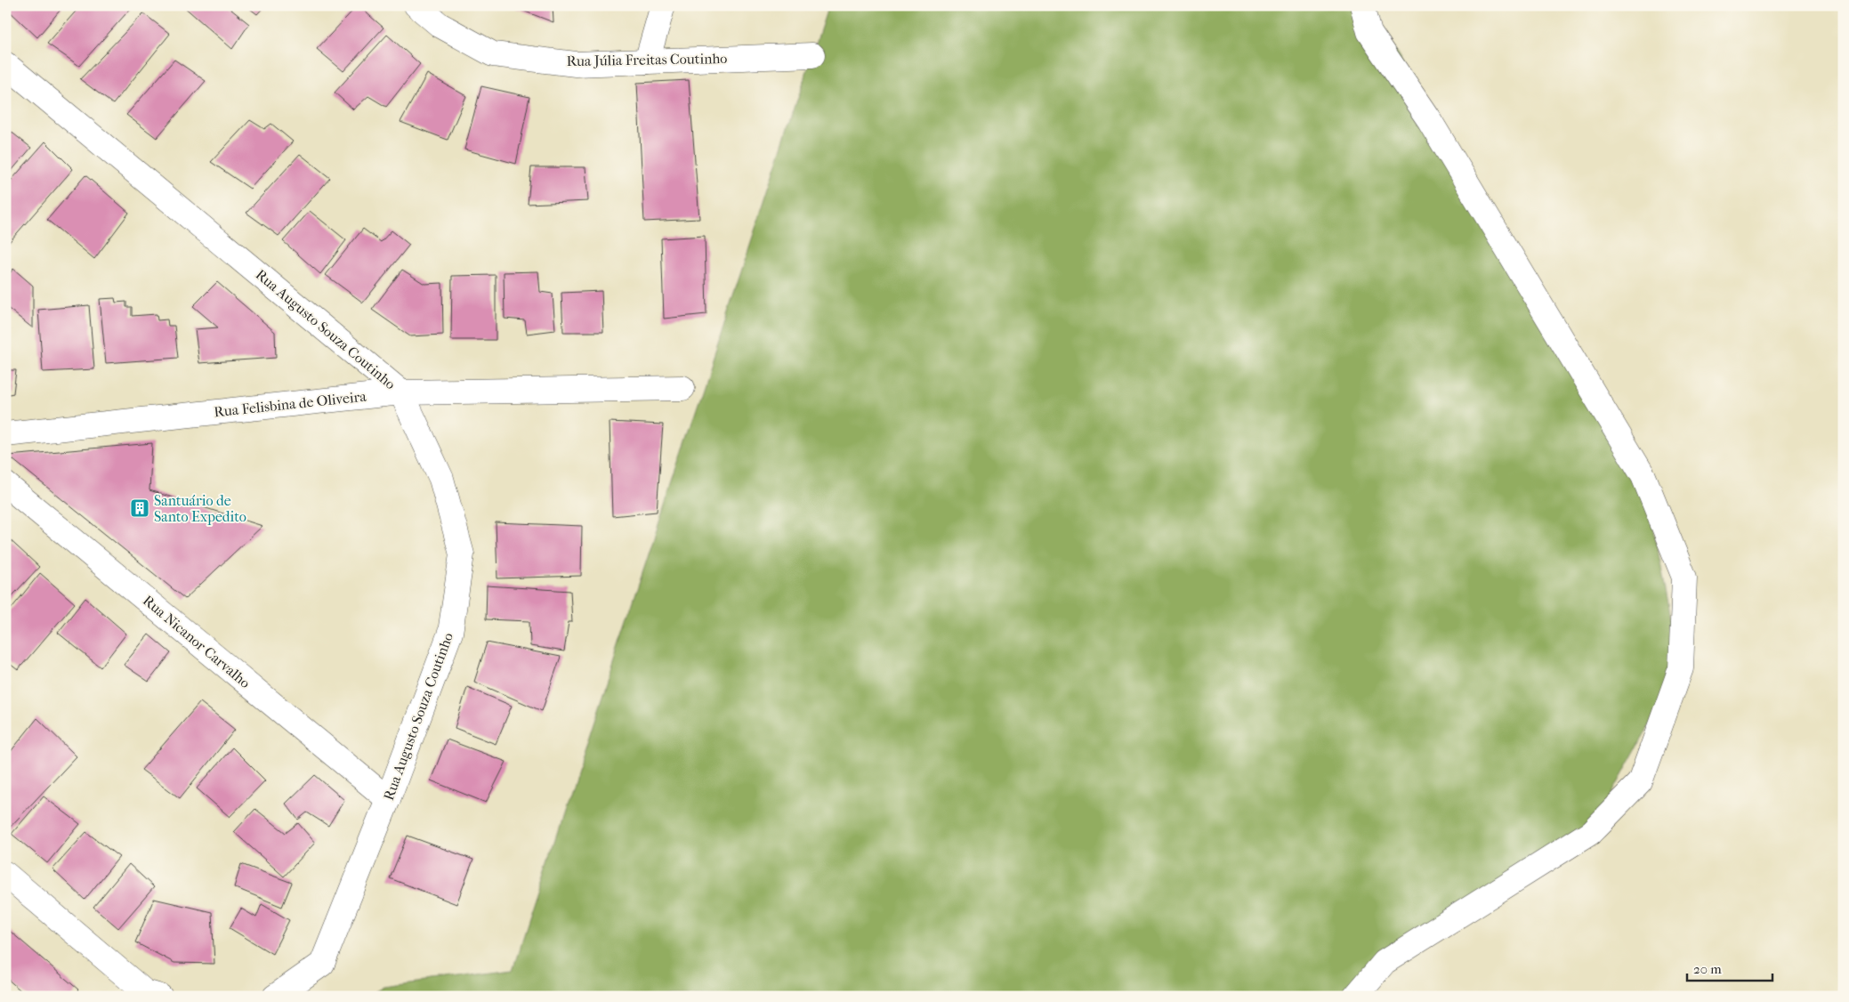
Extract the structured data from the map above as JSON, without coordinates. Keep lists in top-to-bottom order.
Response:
{
  "streets": {
    "street": [
      "Rua Júlia Freitas Coutinho",
      "Rua Augusto Souza Coutinho",
      "Rua Felisbina de Oliveira",
      "Rua Nicanor Carvalho"
    ]
  },
  "crossings": [
    ["Rua Augusto Souza Coutinho", "Rua Felisbina de Oliveira"],
    ["Rua Augusto Souza Coutinho", "Rua Nicanor Carvalho"]
  ],
  "places": {
    "building": ["Santuário de Santo Expedito"]
  },
  "scale_bar": "20 m"
}
